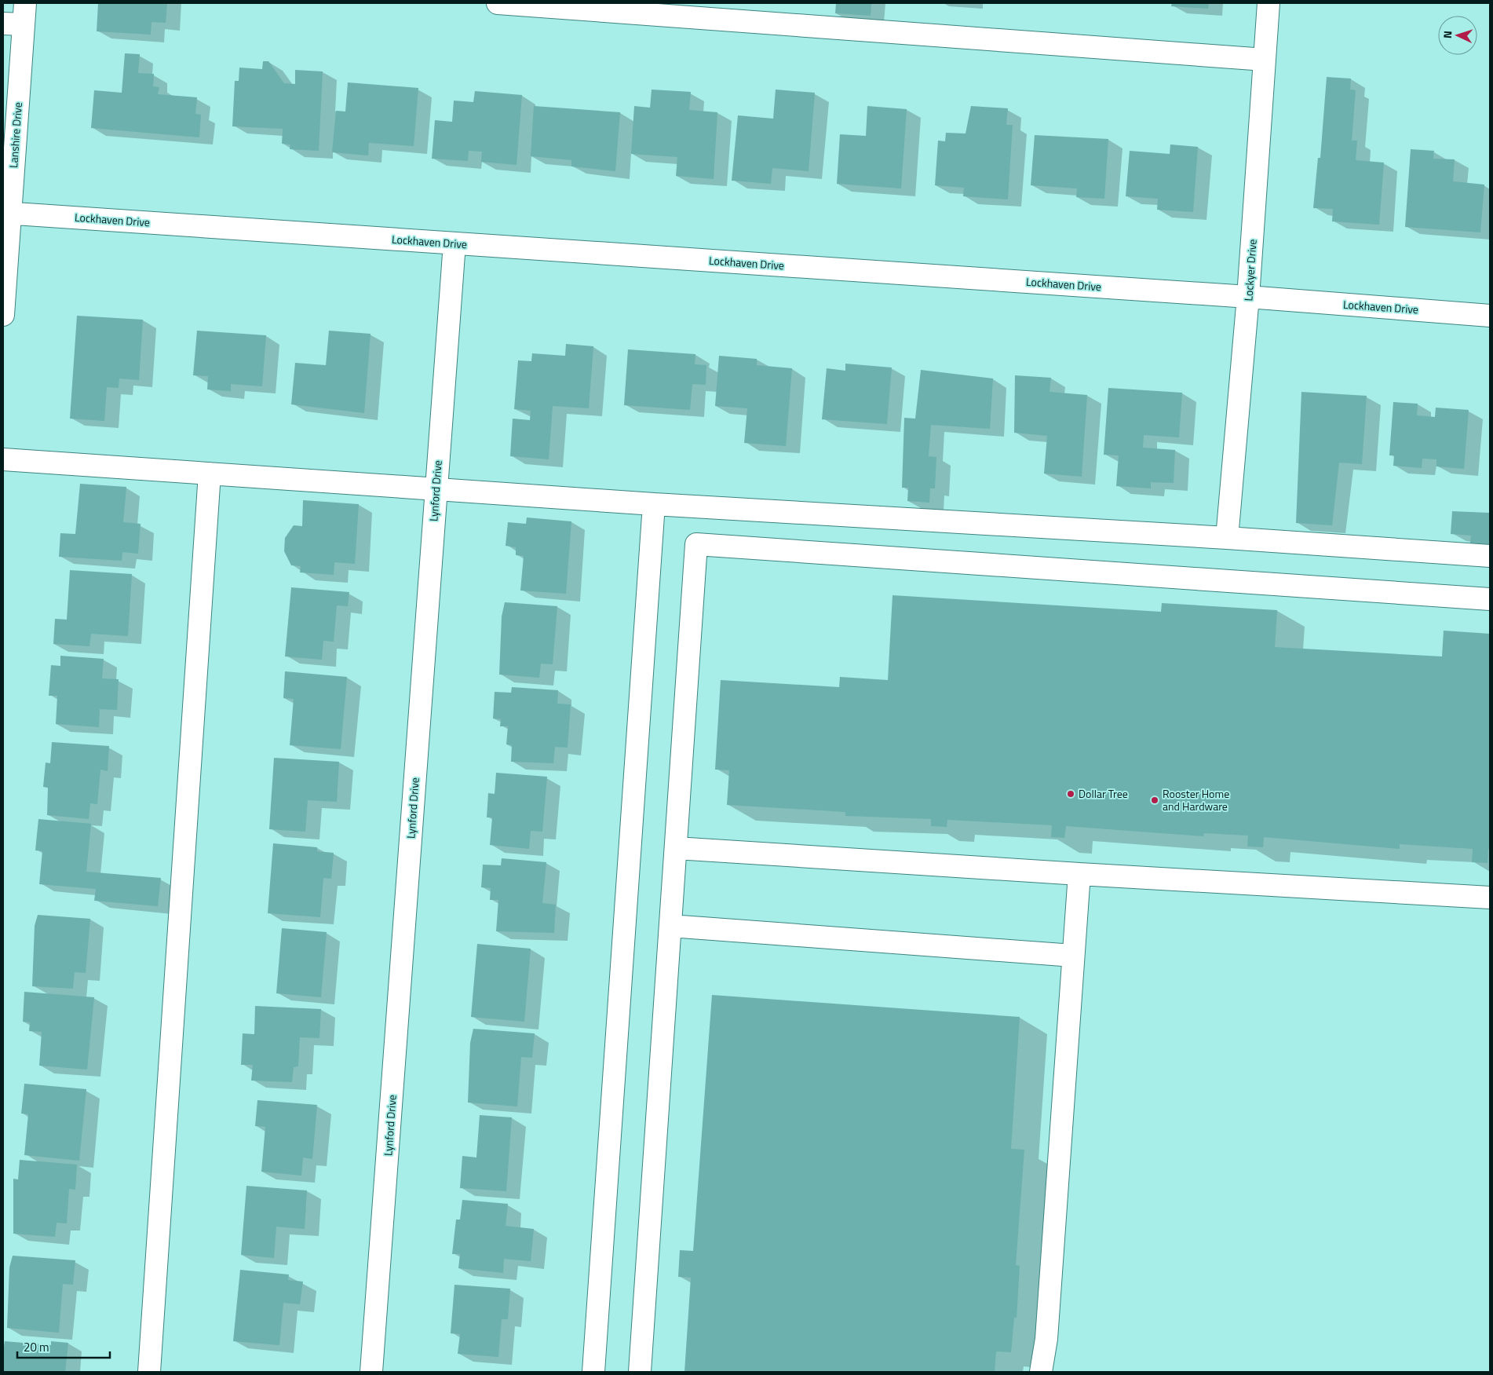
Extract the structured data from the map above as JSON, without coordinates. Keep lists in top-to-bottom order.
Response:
{
  "streets": {
    "street": [
      "Lanshire Drive",
      "Lockhaven Drive",
      "Lockyer Drive",
      "Lynford Drive"
    ]
  },
  "crossings": [
    ["Lanshire Drive", "Lockhaven Drive"],
    ["Lockhaven Drive", "Lockyer Drive"],
    ["Lockhaven Drive", "Lynford Drive"]
  ],
  "places": ["Dollar Tree", "Rooster Home and Hardware"],
  "scale_bar": "20 m",
  "north": "left"
}
